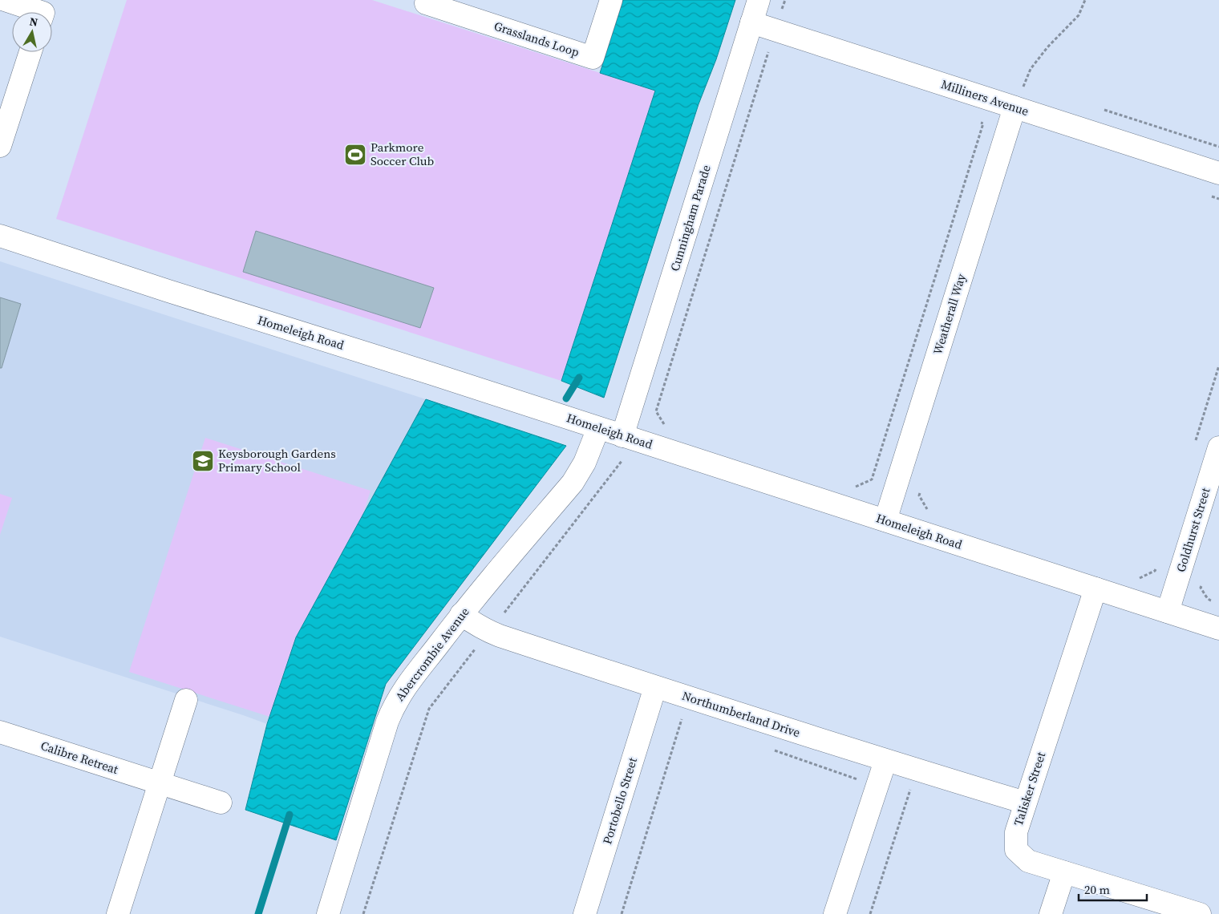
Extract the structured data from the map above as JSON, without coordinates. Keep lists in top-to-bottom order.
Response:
{
  "streets": {
    "street": [
      "Grasslands Loop",
      "Milliners Avenue",
      "Cunningham Parade",
      "Weatherall Way",
      "Homeleigh Road",
      "Goldhurst Street",
      "Abercrombie Avenue",
      "Northumberland Drive",
      "Calibre Retreat",
      "Talisker Street",
      "Portobello Street"
    ]
  },
  "crossings": [
    ["Milliners Avenue", "Cunningham Parade"],
    ["Milliners Avenue", "Weatherall Way"],
    ["Cunningham Parade", "Homeleigh Road"],
    ["Weatherall Way", "Homeleigh Road"],
    ["Homeleigh Road", "Goldhurst Street"],
    ["Homeleigh Road", "Abercrombie Avenue"],
    ["Homeleigh Road", "Talisker Street"],
    ["Abercrombie Avenue", "Northumberland Drive"],
    ["Northumberland Drive", "Talisker Street"],
    ["Northumberland Drive", "Portobello Street"]
  ],
  "places": {
    "sports": ["Parkmore Soccer Club"],
    "school or university": ["Keysborough Gardens Primary School"]
  },
  "scale_bar": "20 m",
  "north": "top"
}
